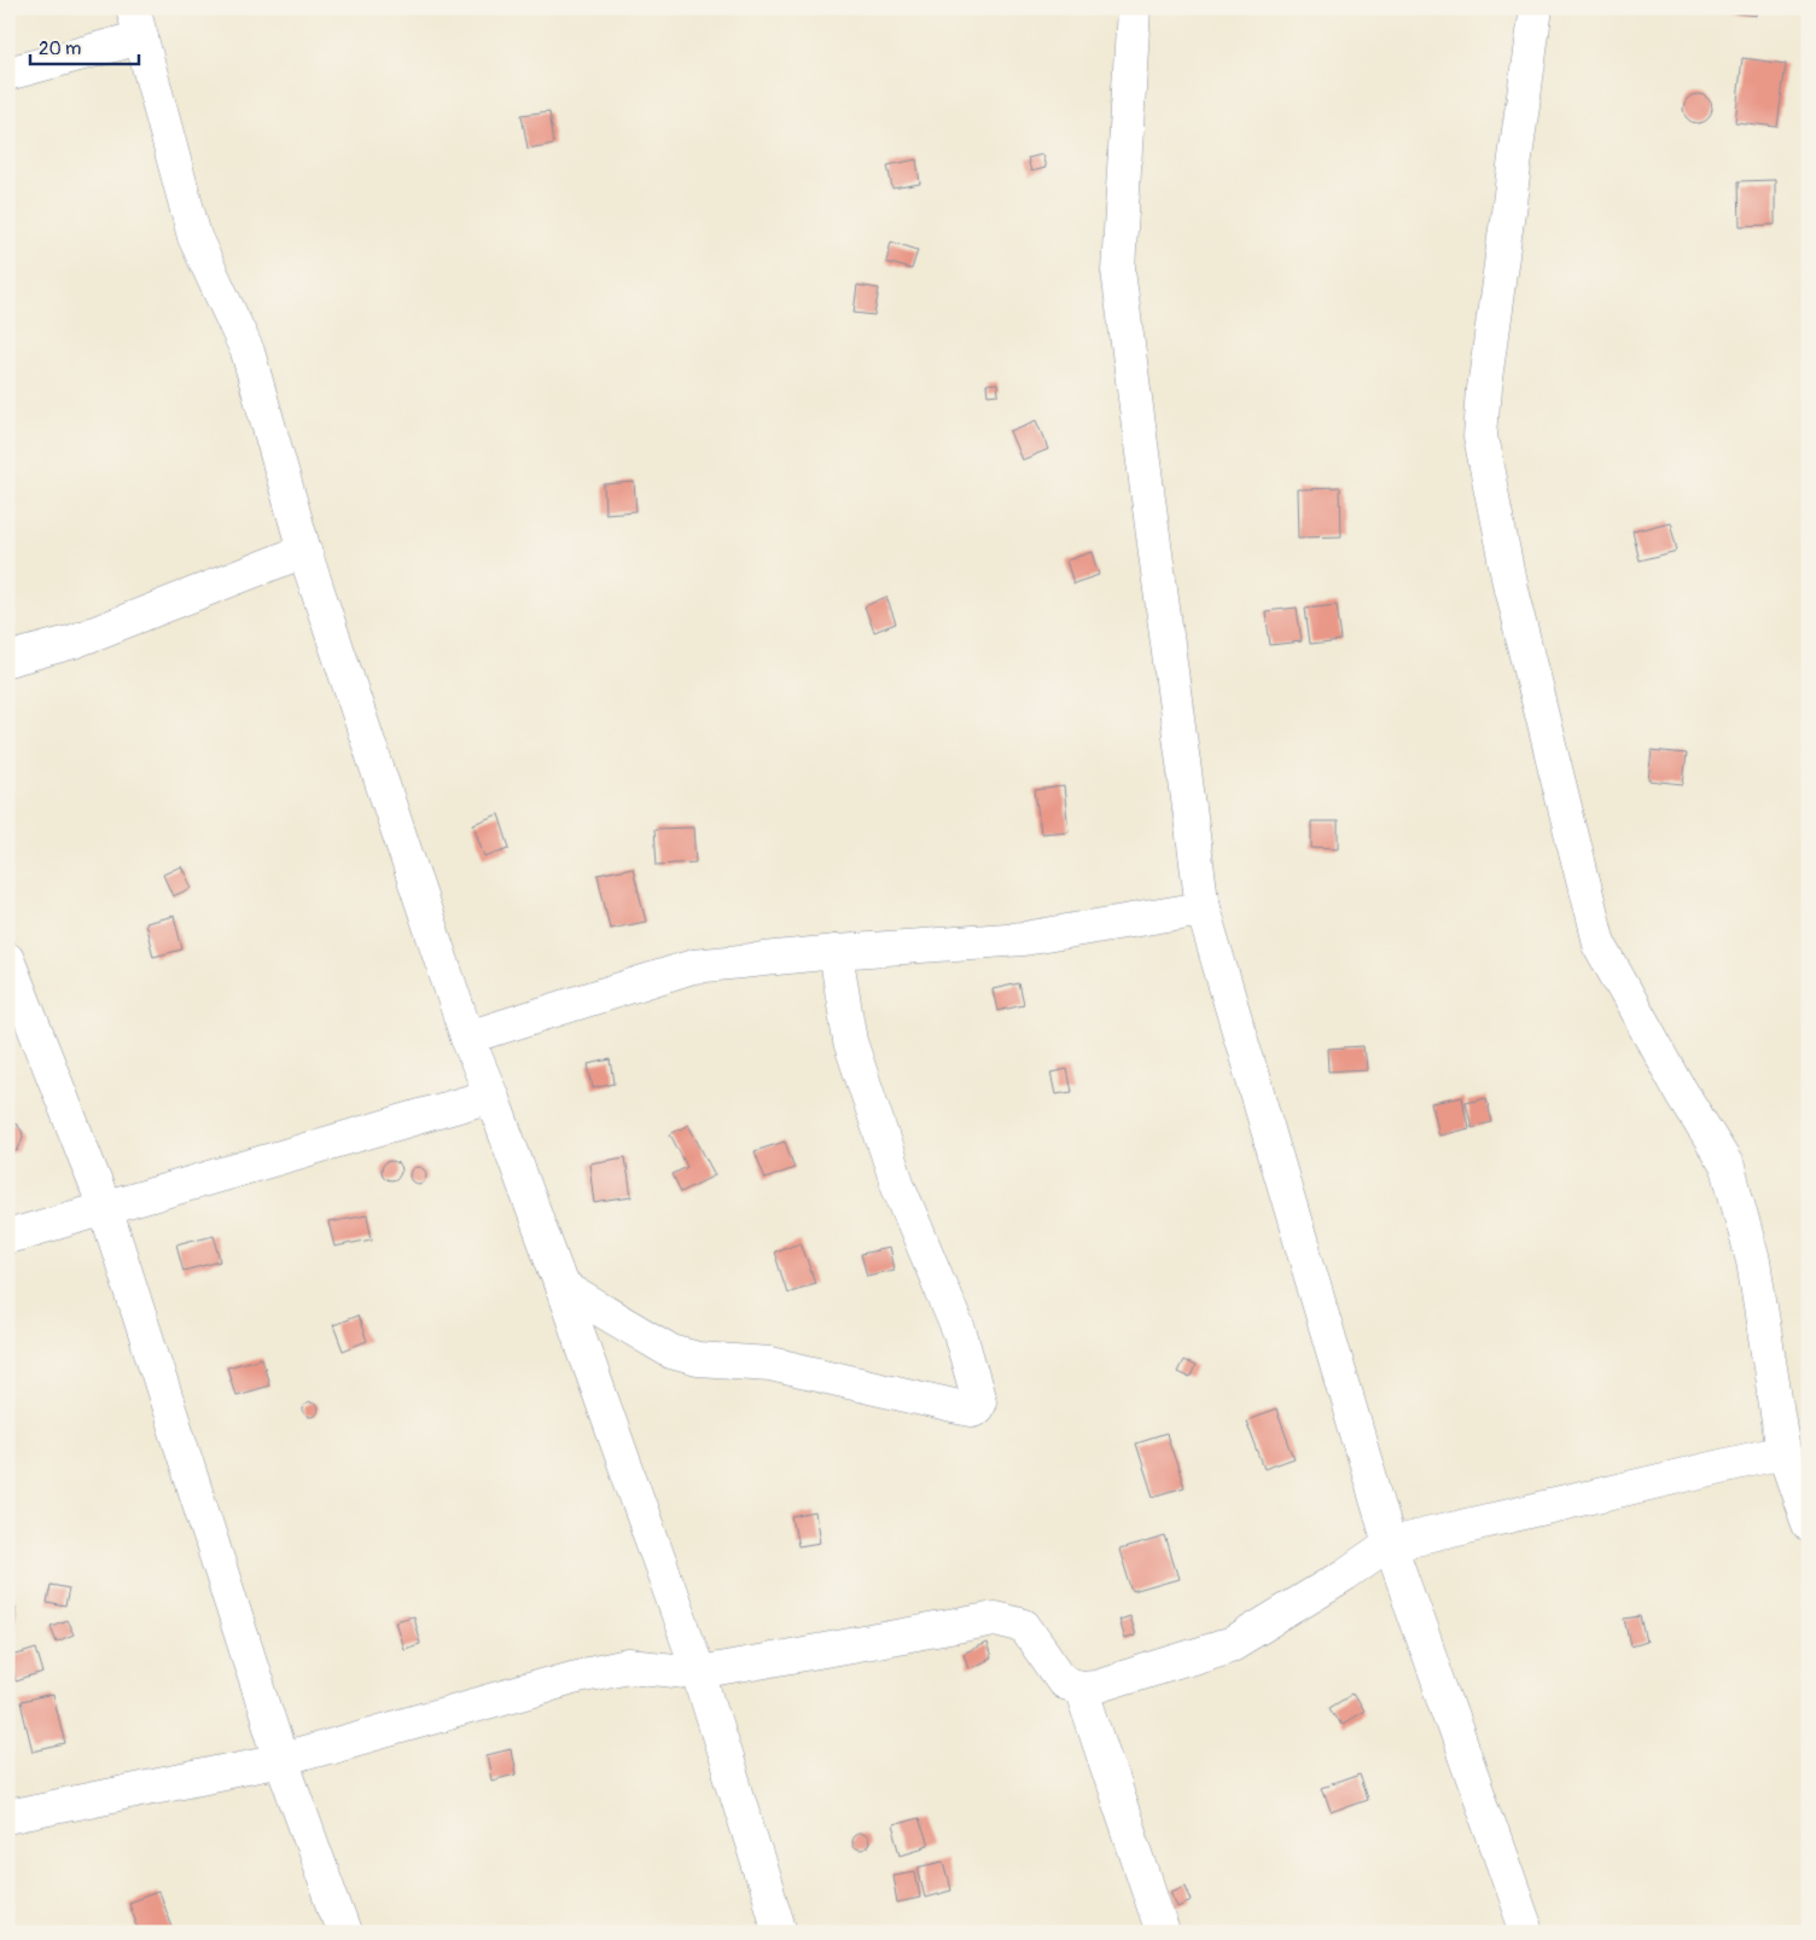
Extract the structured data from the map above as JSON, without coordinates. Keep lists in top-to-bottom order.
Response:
{
  "scale_bar": "20 m"
}
